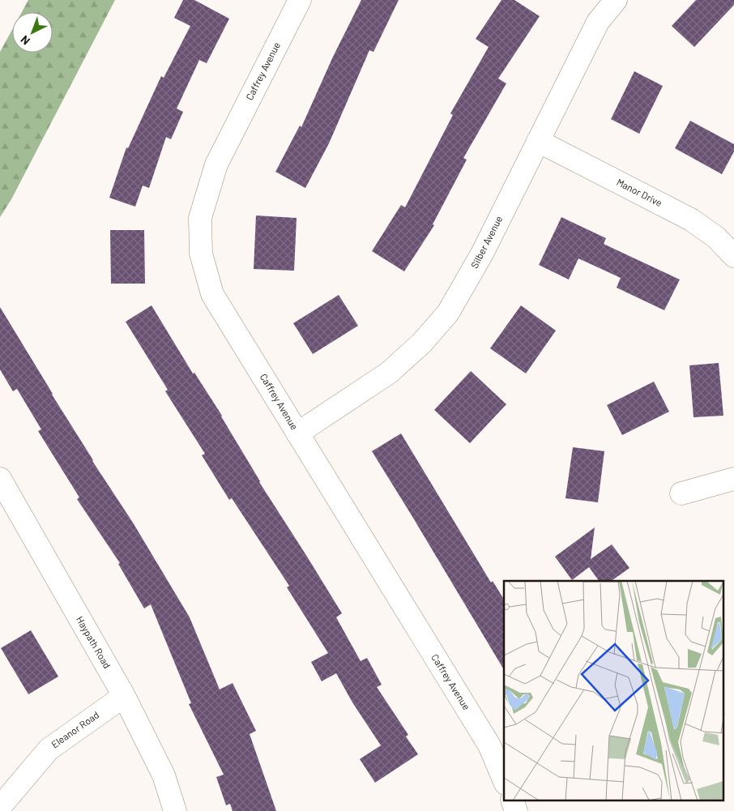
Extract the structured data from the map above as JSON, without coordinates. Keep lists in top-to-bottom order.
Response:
{
  "streets": {
    "street": [
      "Caffrey Avenue",
      "Manor Drive",
      "Silber Avenue",
      "Haypath Road",
      "Eleanor Road"
    ]
  },
  "crossings": [
    ["Caffrey Avenue", "Silber Avenue"],
    ["Manor Drive", "Silber Avenue"],
    ["Haypath Road", "Eleanor Road"]
  ],
  "north": "bottom left"
}
